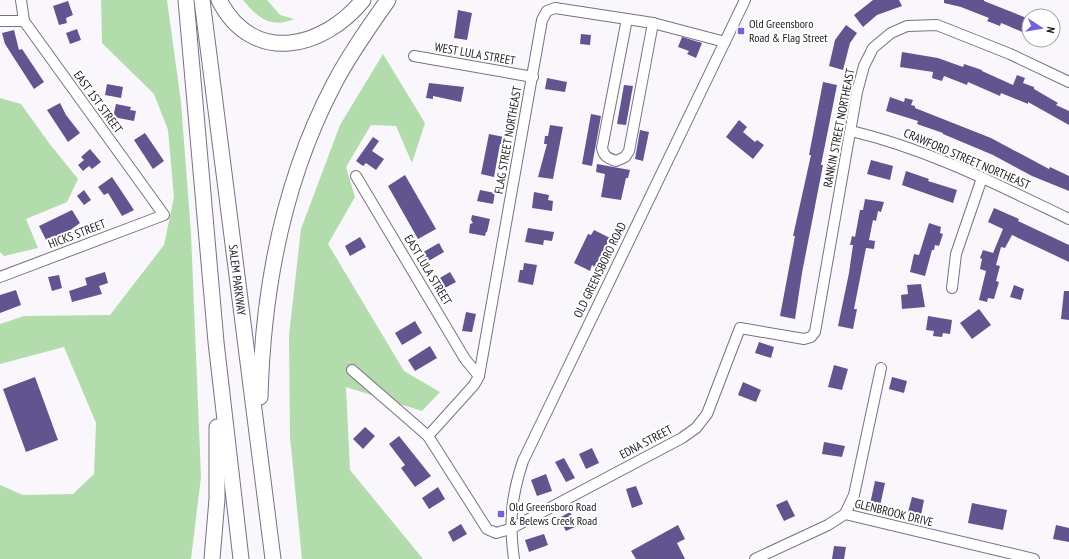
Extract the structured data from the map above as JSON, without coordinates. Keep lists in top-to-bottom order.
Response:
{
  "streets": {
    "highway": ["SALEM PARKWAY"],
    "street": [
      "WEST LULA STREET",
      "EAST 1ST STREET",
      "RANKIN STREET NORTHEAST",
      "FLAG STREET NORTHEAST",
      "CRAWFORD STREET NORTHEAST",
      "HICKS STREET",
      "EAST LULA STREET",
      "OLD GREENSBORO ROAD",
      "EDNA STREET",
      "GLENBROOK DRIVE"
    ]
  },
  "crossings": [
    ["WEST LULA STREET", "FLAG STREET NORTHEAST"],
    ["EAST 1ST STREET", "HICKS STREET"],
    ["RANKIN STREET NORTHEAST", "CRAWFORD STREET NORTHEAST"],
    ["RANKIN STREET NORTHEAST", "EDNA STREET"],
    ["FLAG STREET NORTHEAST", "EAST LULA STREET"],
    ["FLAG STREET NORTHEAST", "OLD GREENSBORO ROAD"],
    ["OLD GREENSBORO ROAD", "EDNA STREET"]
  ],
  "places": {
    "transit": ["Old Greensboro Road & Flag Street", "Old Greensboro Road & Belews Creek Road"]
  },
  "north": "right"
}
